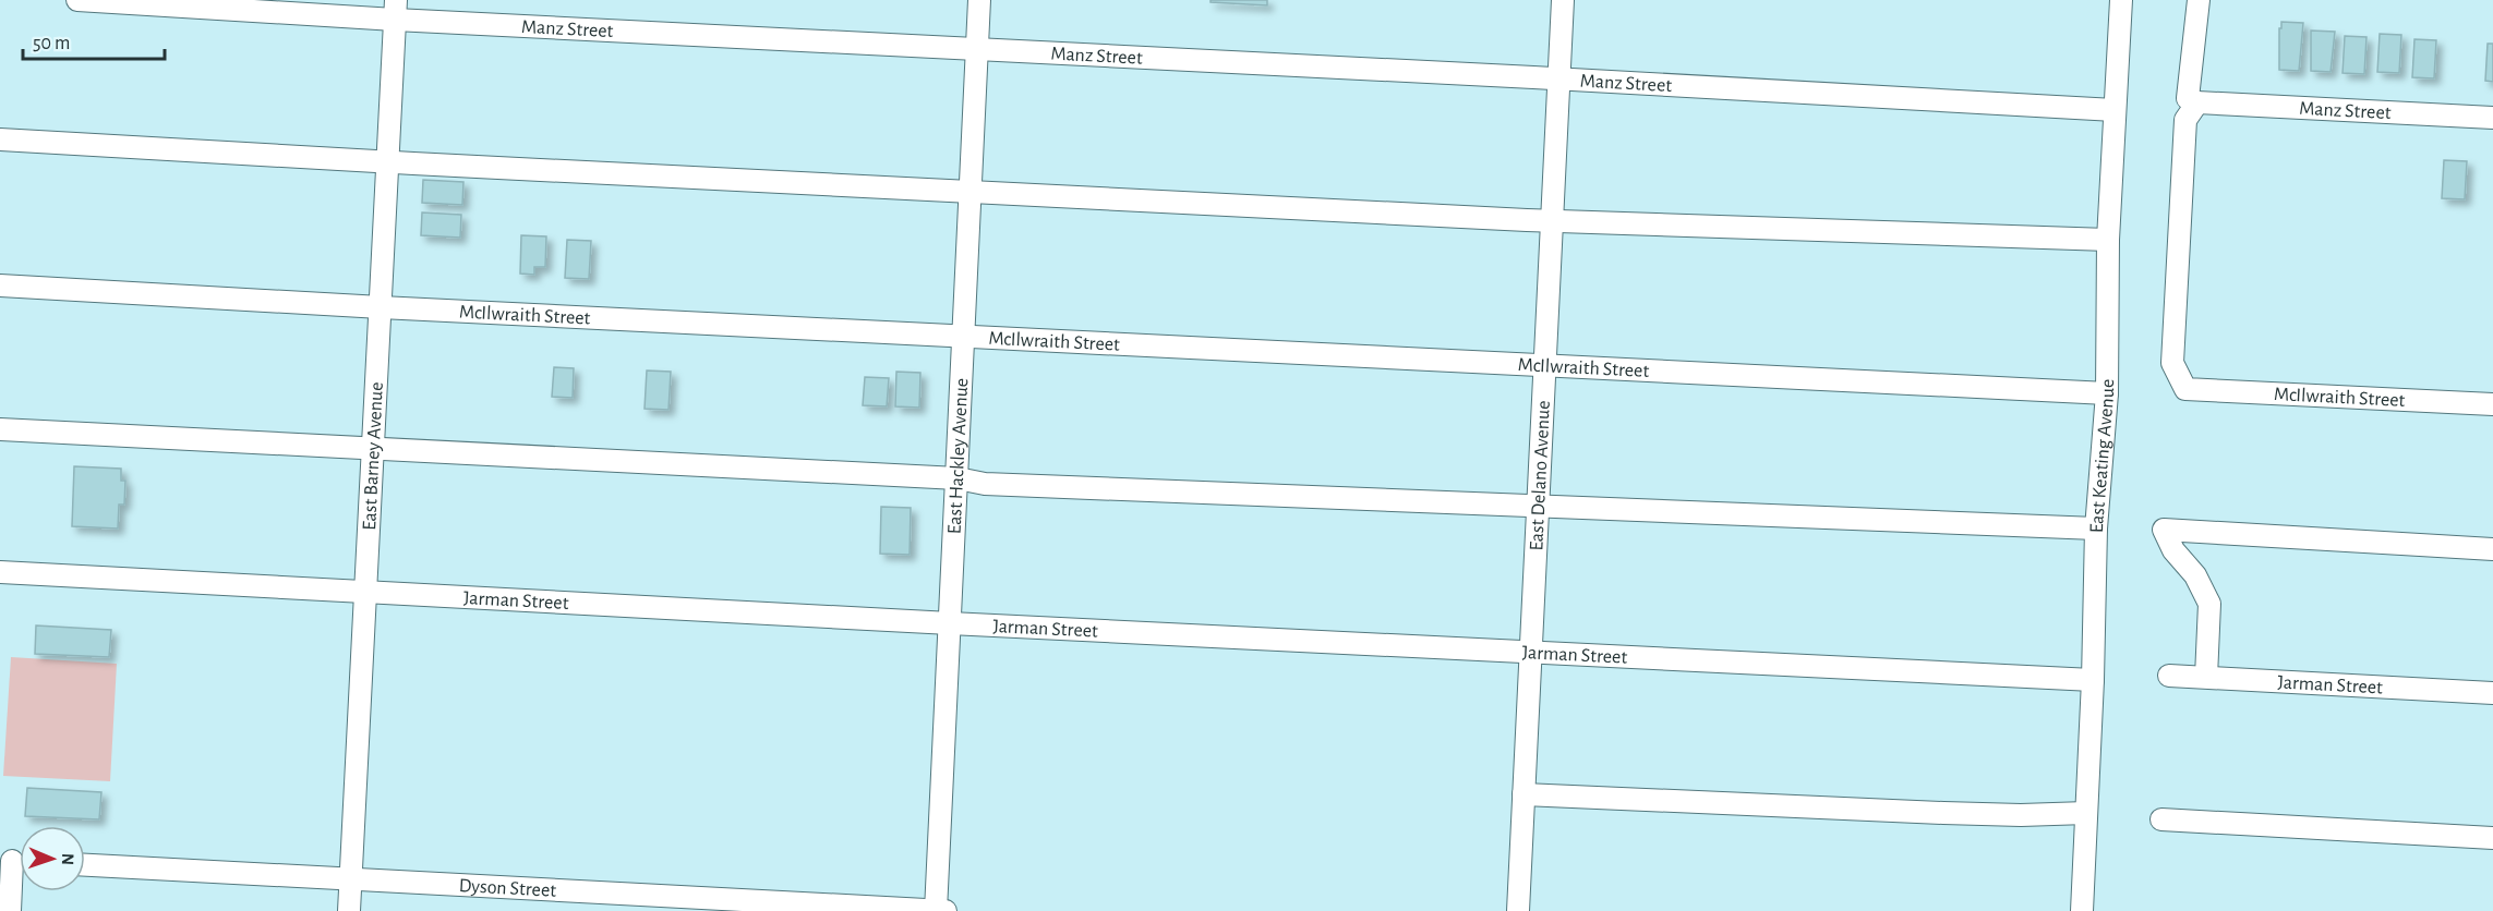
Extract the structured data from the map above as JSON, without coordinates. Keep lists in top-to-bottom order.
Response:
{
  "streets": {
    "street": [
      "Manz Street",
      "McIlwraith Street",
      "East Barney Avenue",
      "East Hackley Avenue",
      "East Keating Avenue",
      "East Delano Avenue",
      "Jarman Street",
      "Dyson Street"
    ]
  },
  "crossings": [
    ["Manz Street", "McIlwraith Street"],
    ["Manz Street", "East Barney Avenue"],
    ["Manz Street", "East Hackley Avenue"],
    ["Manz Street", "East Keating Avenue"],
    ["Manz Street", "East Delano Avenue"],
    ["McIlwraith Street", "East Barney Avenue"],
    ["McIlwraith Street", "East Hackley Avenue"],
    ["McIlwraith Street", "East Keating Avenue"],
    ["McIlwraith Street", "East Delano Avenue"],
    ["East Barney Avenue", "Jarman Street"],
    ["East Barney Avenue", "Dyson Street"],
    ["East Hackley Avenue", "Jarman Street"],
    ["East Hackley Avenue", "Dyson Street"],
    ["East Keating Avenue", "Jarman Street"],
    ["East Delano Avenue", "Jarman Street"]
  ],
  "scale_bar": "50 m",
  "north": "right"
}
